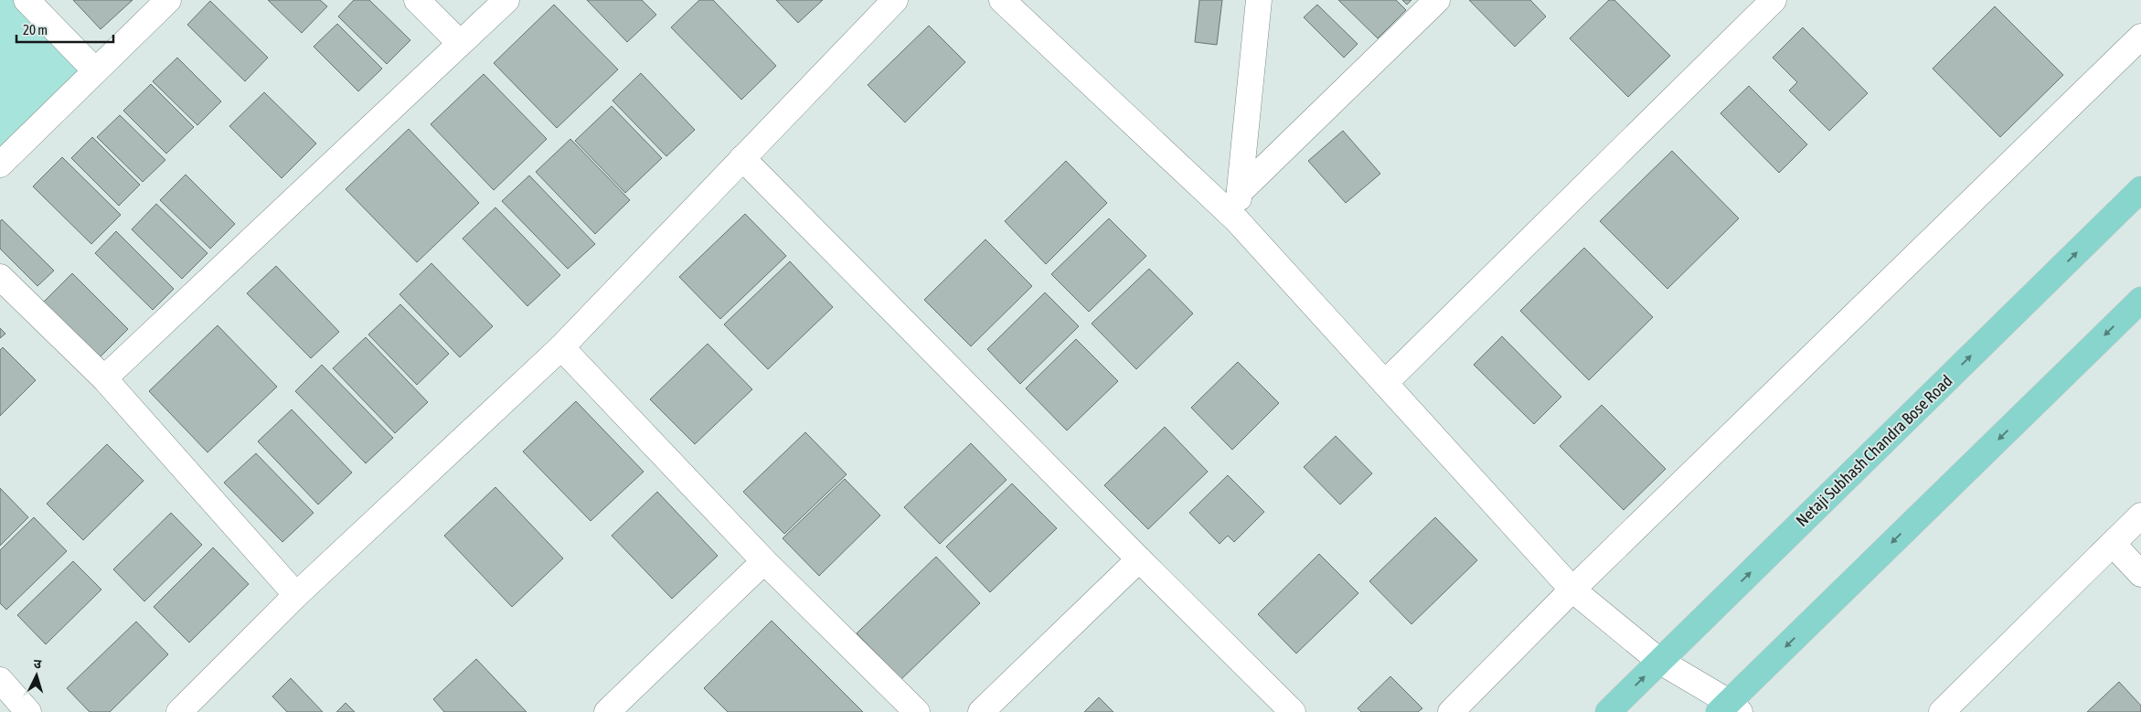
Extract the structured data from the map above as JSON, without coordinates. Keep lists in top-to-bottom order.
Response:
{
  "streets": {
    "main road": ["Netaji Subhash Chandra Bose Road"]
  },
  "scale_bar": "20 m",
  "north": "top"
}
